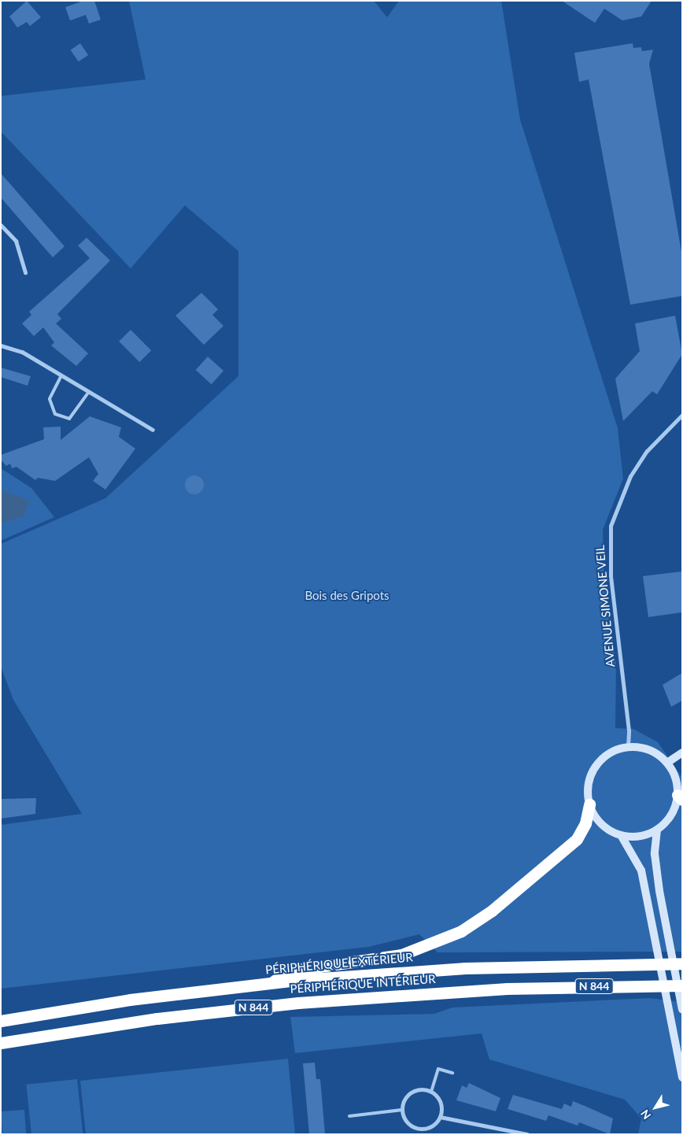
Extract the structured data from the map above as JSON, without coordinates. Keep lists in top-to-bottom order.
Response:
{
  "streets": {
    "highway": ["PÉRIPHÉRIQUE EXTÉRIEUR", "PÉRIPHÉRIQUE INTÉRIEUR", "N 844"],
    "street": ["AVENUE SIMONE VEIL"]
  },
  "parks": ["Bois des Gripots"],
  "north": "bottom left"
}
